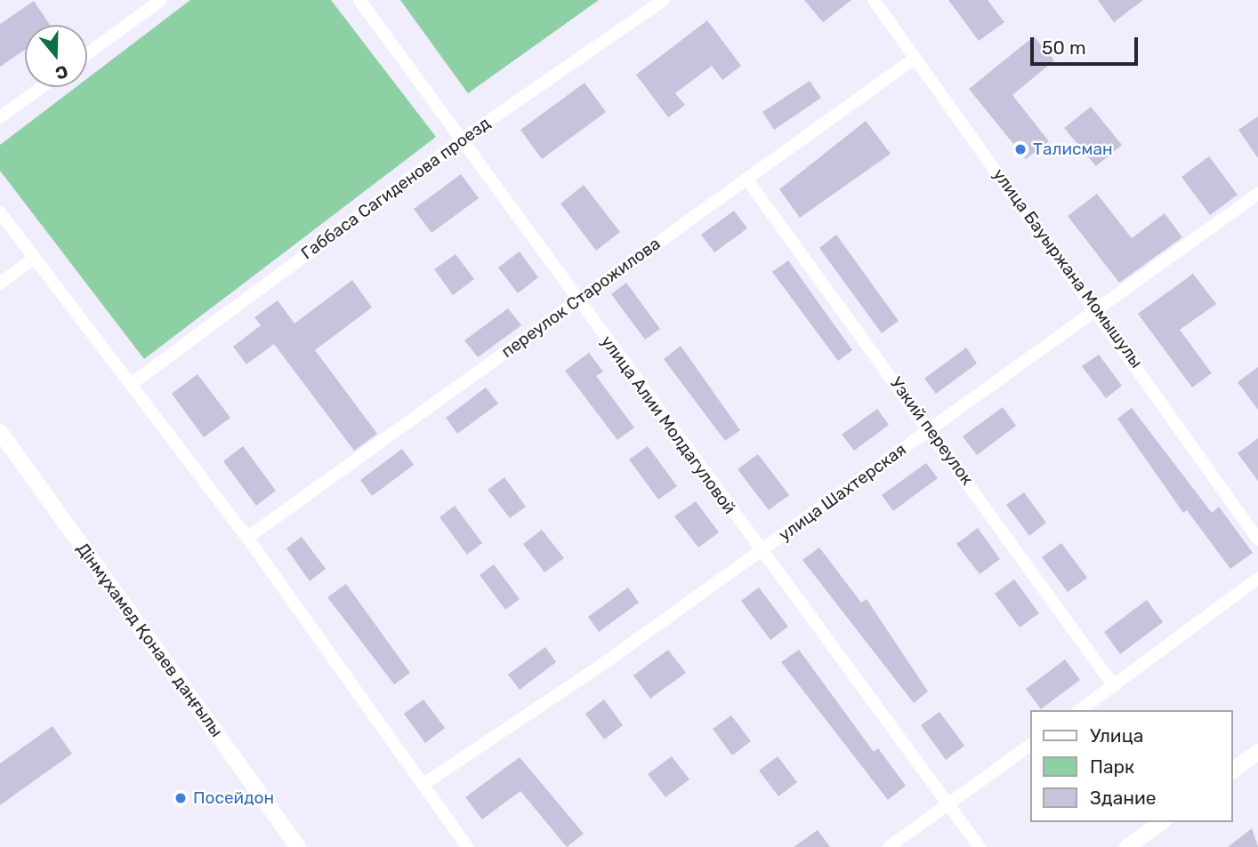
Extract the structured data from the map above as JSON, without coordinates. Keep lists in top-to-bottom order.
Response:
{
  "streets": {
    "street": [
      "Габбаса Сагиденова проезд",
      "улица Бауыржана Момышулы",
      "переулок Старожилова",
      "улица Алии Молдагуловой",
      "Узкий переулок",
      "улица Шахтерская",
      "Дінмұхамед Қонаев даңғылы"
    ]
  },
  "crossings": [
    ["Габбаса Сагиденова проезд", "улица Алии Молдагуловой"],
    ["улица Бауыржана Момышулы", "переулок Старожилова"],
    ["улица Бауыржана Момышулы", "улица Шахтерская"],
    ["переулок Старожилова", "улица Алии Молдагуловой"],
    ["переулок Старожилова", "Узкий переулок"],
    ["улица Алии Молдагуловой", "улица Шахтерская"],
    ["Узкий переулок", "улица Шахтерская"]
  ],
  "places": ["Талисман", "Посейдон"],
  "legend": ["Улица", "Парк", "Здание"],
  "scale_bar": "50 m",
  "north": "bottom"
}
